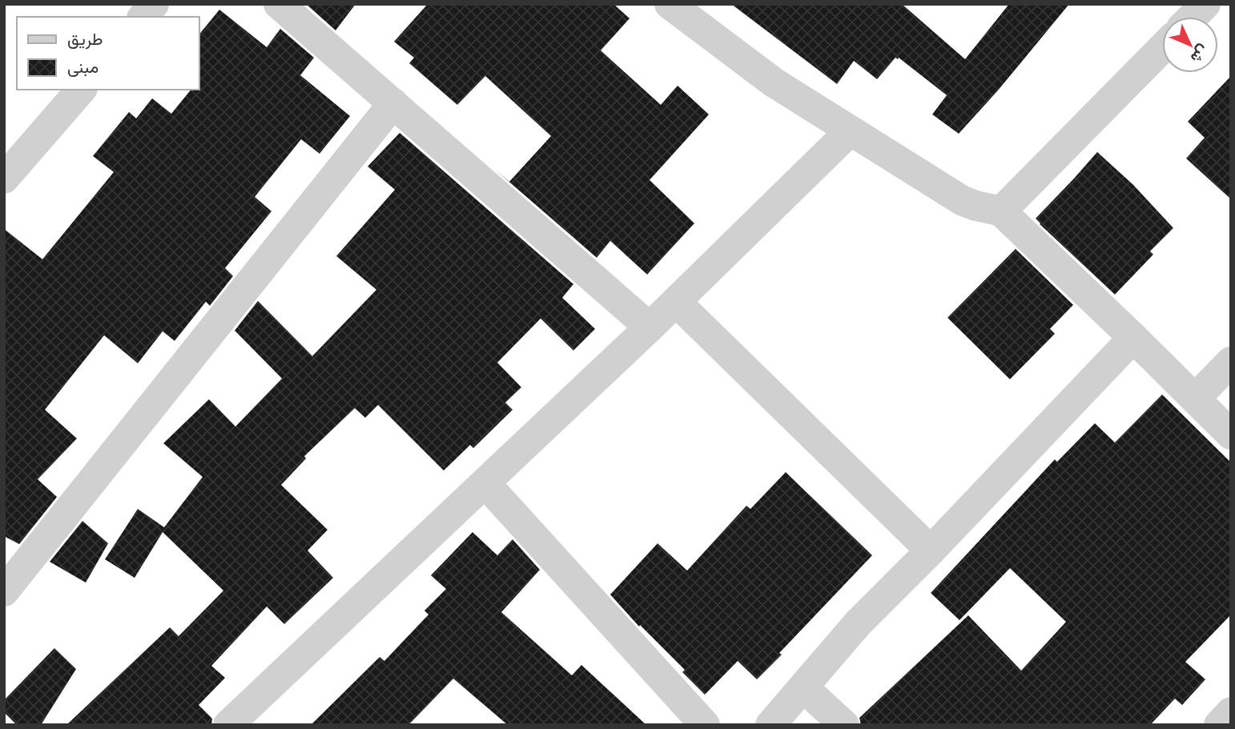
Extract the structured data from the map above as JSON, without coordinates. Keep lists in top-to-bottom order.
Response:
{
  "legend": ["طريق", "مبنى"],
  "north": "bottom right"
}
